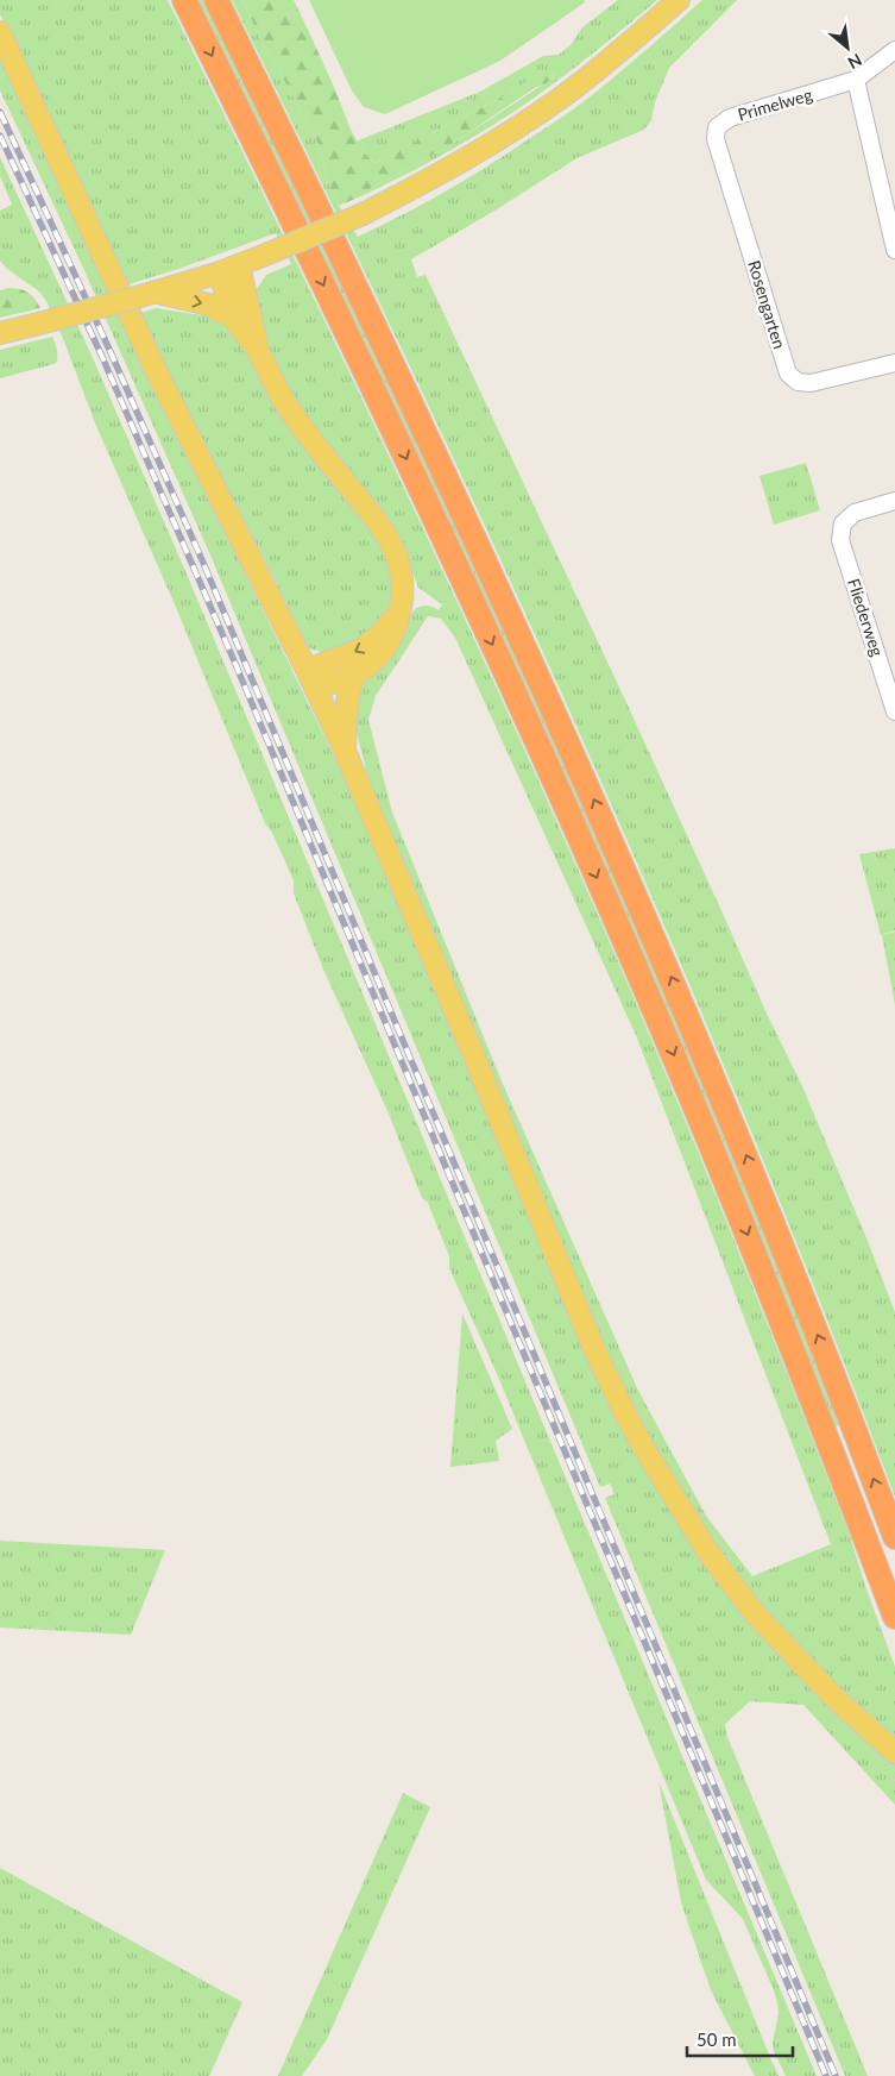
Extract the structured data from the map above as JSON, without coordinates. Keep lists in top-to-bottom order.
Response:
{
  "streets": {
    "street": ["Primelweg", "Rosengarten", "Fliederweg"]
  },
  "crossings": [
    ["Primelweg", "Rosengarten"]
  ],
  "scale_bar": "50 m",
  "north": "bottom right"
}
